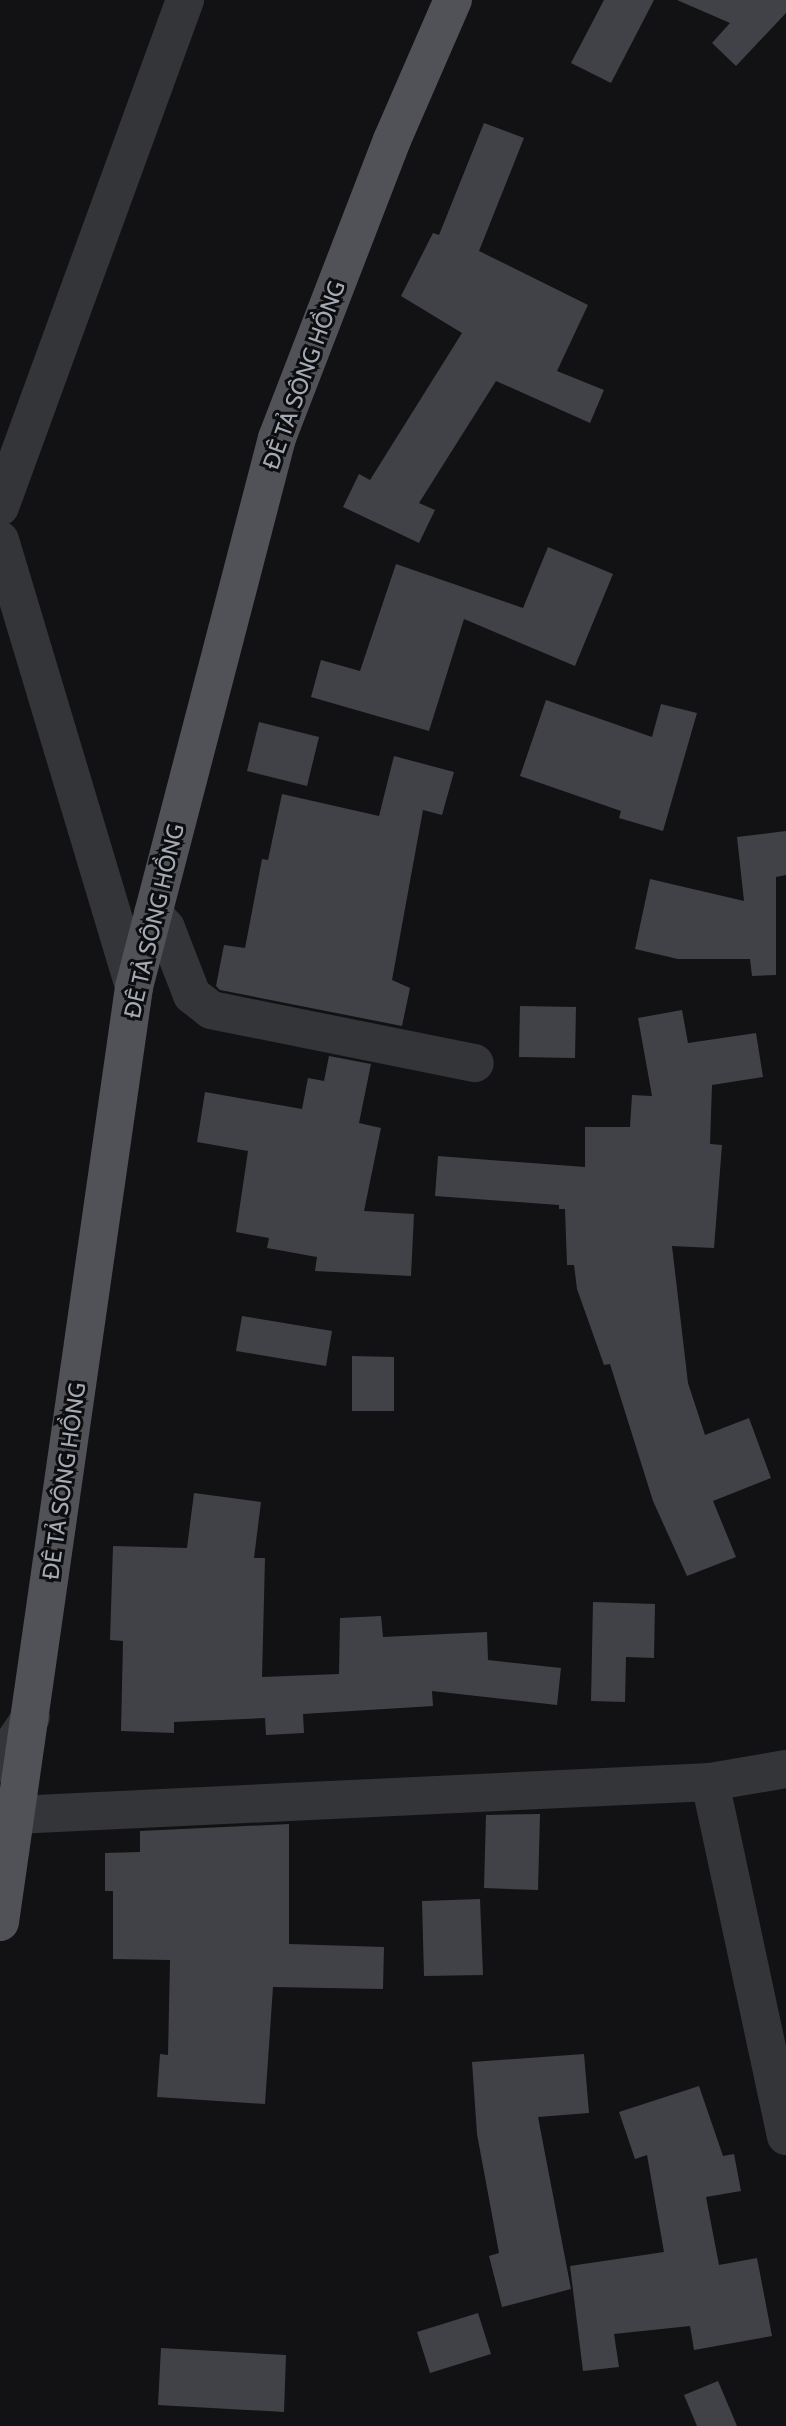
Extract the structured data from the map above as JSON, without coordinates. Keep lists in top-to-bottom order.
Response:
{
  "streets": {
    "main road": ["ĐÊ TẢ SÔNG HỒNG"]
  }
}
